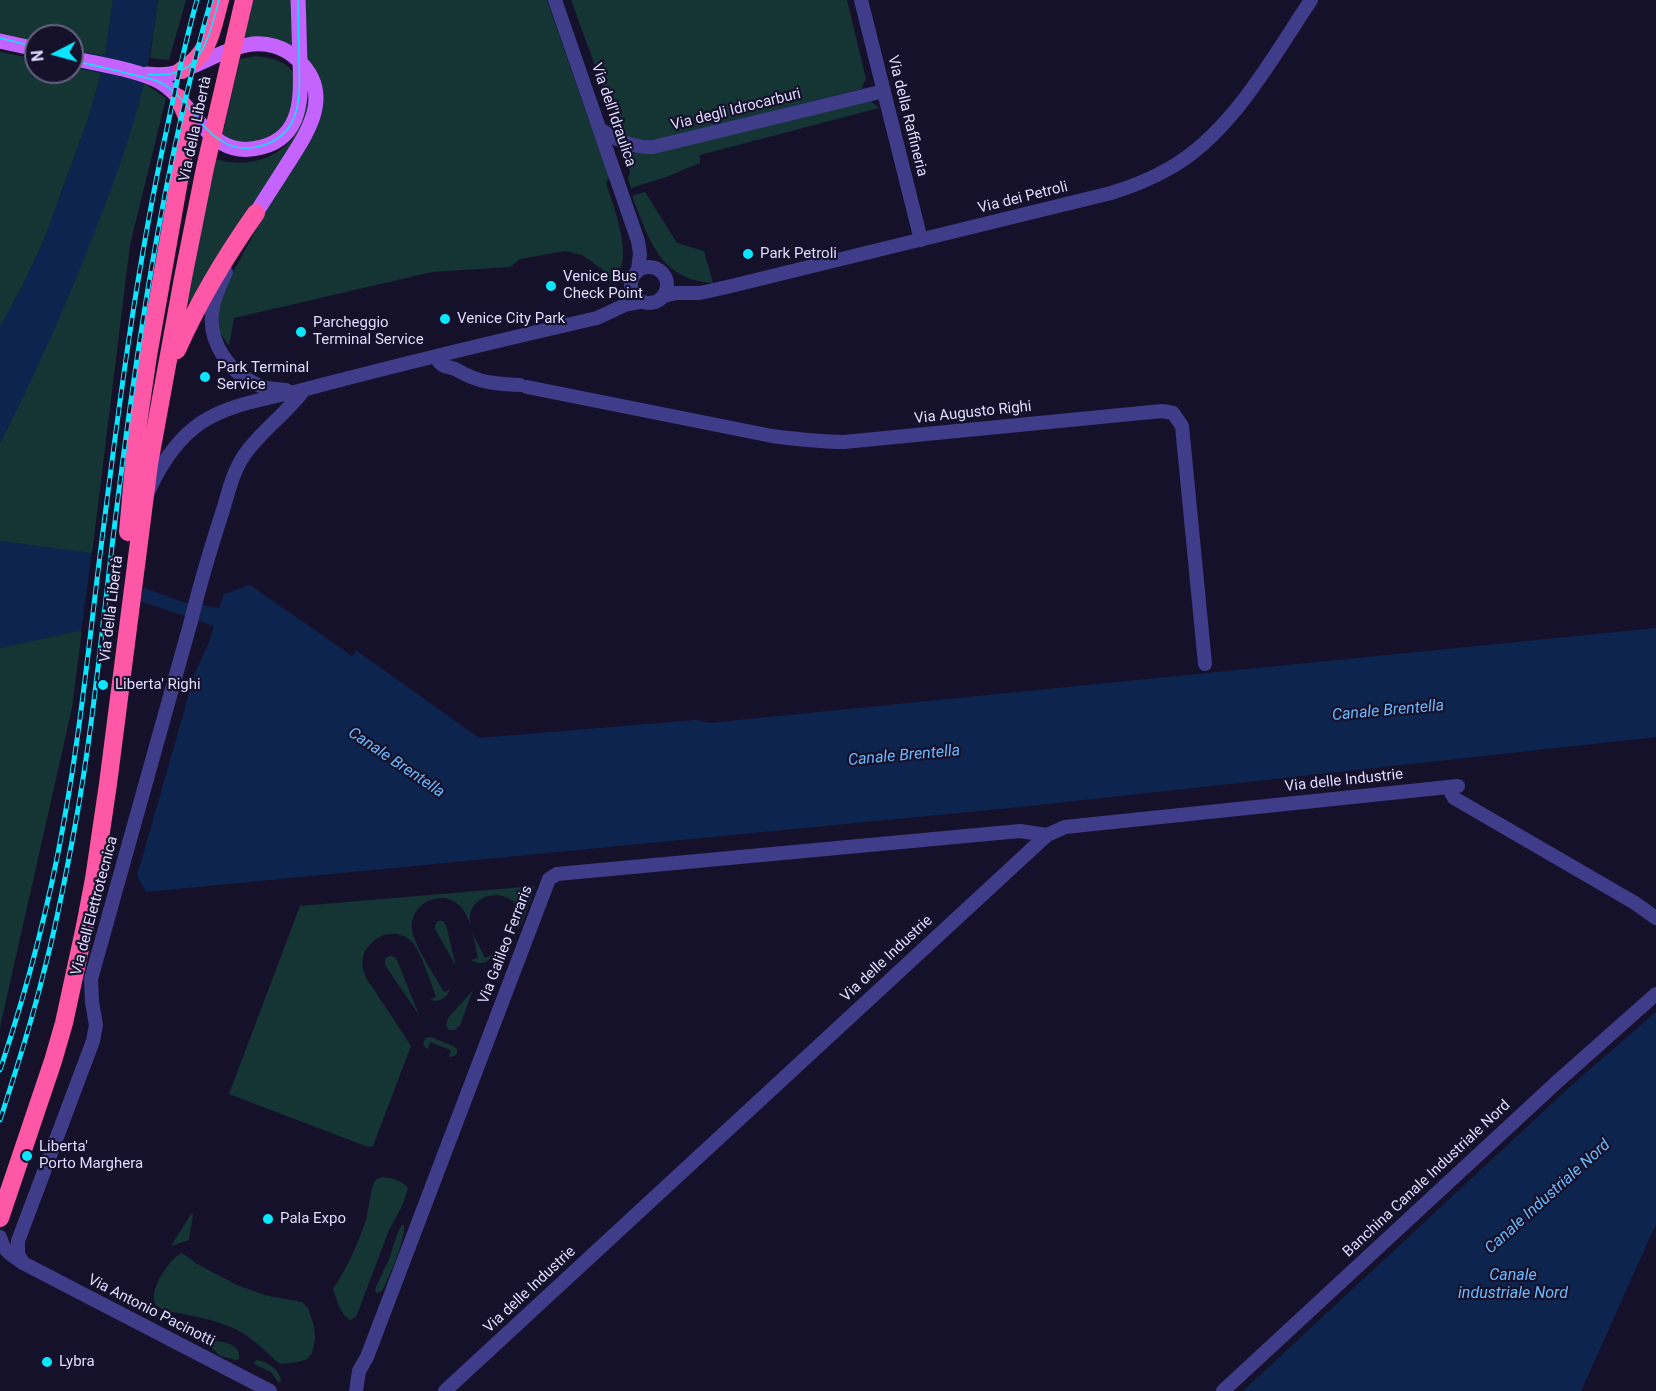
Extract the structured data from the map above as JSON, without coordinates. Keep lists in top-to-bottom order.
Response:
{
  "streets": {
    "highway": ["Via della Libertà"],
    "street": [
      "Via degli Idrocarburi",
      "Via dell'Idraulica",
      "Via della Raffineria",
      "Via dei Petroli",
      "Via Augusto Righi",
      "Via delle Industrie",
      "Via dell'Elettrotecnica",
      "Via Galileo Ferraris",
      "Banchina Canale Industriale Nord",
      "Via Antonio Pacinotti"
    ]
  },
  "crossings": [
    ["Via degli Idrocarburi", "Via dell'Idraulica"],
    ["Via degli Idrocarburi", "Via della Raffineria"],
    ["Via dell'Idraulica", "Via dei Petroli"],
    ["Via della Raffineria", "Via dei Petroli"],
    ["Via delle Industrie", "Via Galileo Ferraris"],
    ["Via dell'Elettrotecnica", "Via Antonio Pacinotti"]
  ],
  "water": ["Canale Brentella", "Canale Industriale Nord", "Canale industriale Nord"],
  "places": [
    "Park Petroli",
    "Venice Bus Check Point",
    "Venice City Park",
    "Parcheggio Terminal Service",
    "Park Terminal Service",
    "Liberta' Righi",
    "Liberta' Porto Marghera",
    "Pala Expo",
    "Lybra"
  ],
  "north": "left"
}
